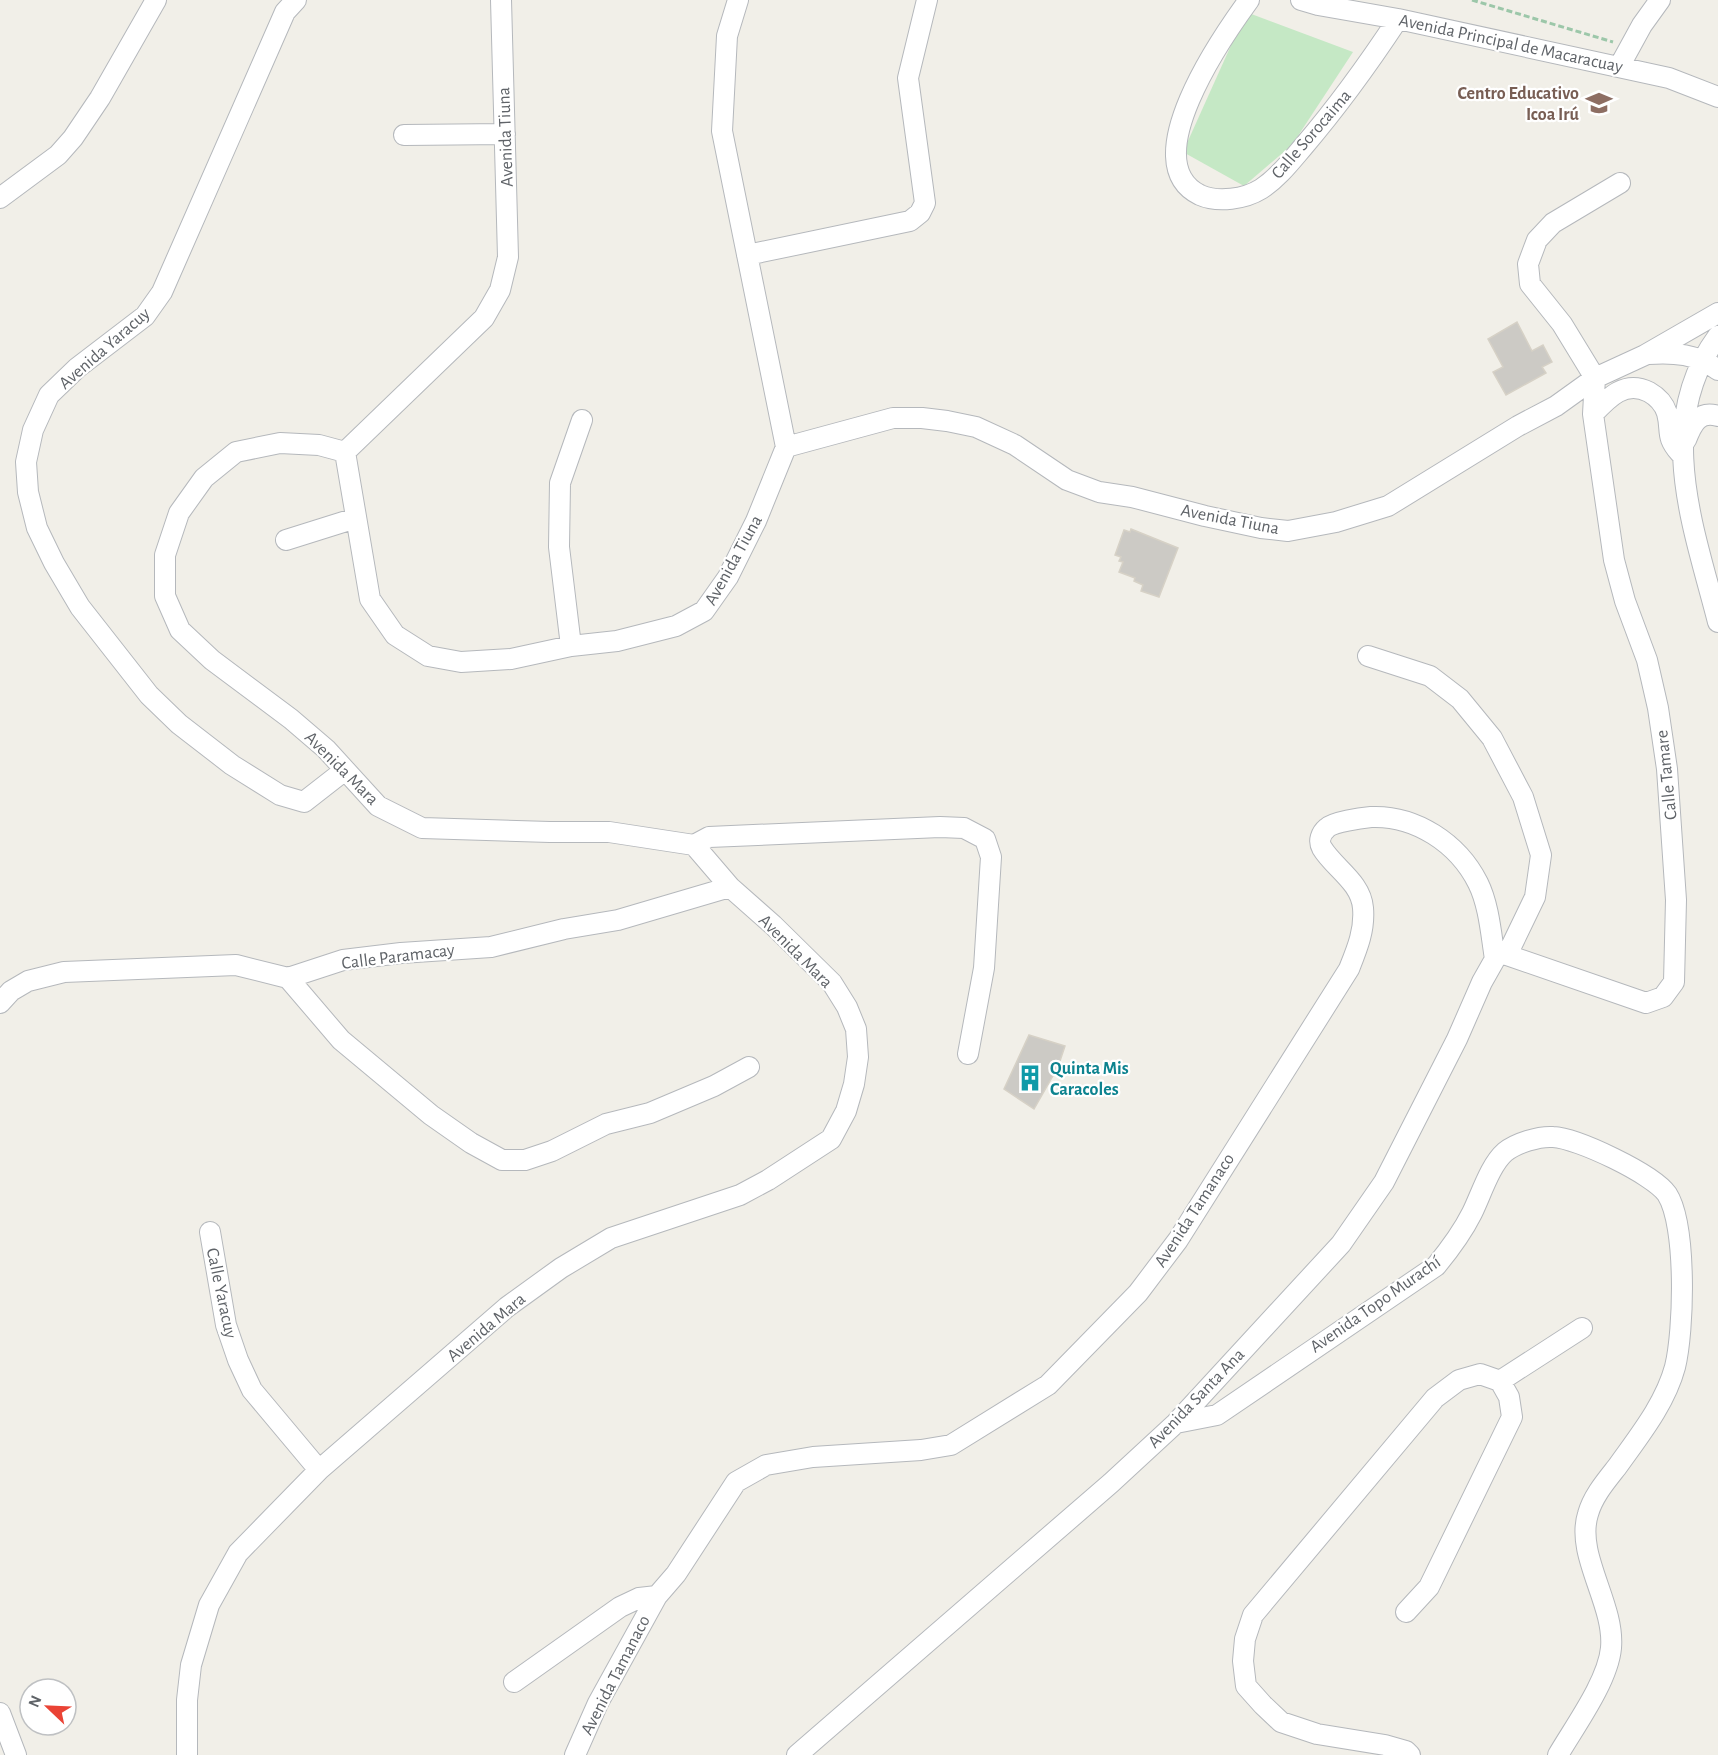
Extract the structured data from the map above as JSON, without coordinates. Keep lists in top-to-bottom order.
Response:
{
  "streets": {
    "street": [
      "Avenida Principal de Macaracuay",
      "Calle Sorocaima",
      "Avenida Tiuna",
      "Avenida Yaracuy",
      "Avenida Mara",
      "Calle Tamare",
      "Calle Paramacay",
      "Avenida Tamanaco",
      "Calle Yaracuy",
      "Avenida Topo Murachí",
      "Avenida Santa Ana"
    ]
  },
  "crossings": [
    ["Avenida Principal de Macaracuay", "Calle Sorocaima"],
    ["Avenida Tiuna", "Avenida Mara"],
    ["Avenida Tiuna", "Calle Tamare"],
    ["Avenida Yaracuy", "Avenida Mara"],
    ["Avenida Mara", "Calle Paramacay"],
    ["Avenida Mara", "Calle Yaracuy"],
    ["Calle Tamare", "Avenida Tamanaco"],
    ["Calle Tamare", "Avenida Santa Ana"],
    ["Avenida Tamanaco", "Avenida Santa Ana"],
    ["Avenida Topo Murachí", "Avenida Santa Ana"]
  ],
  "places": {
    "school or university": ["Centro Educativo Icoa Irú"],
    "building": ["Quinta Mis Caracoles"]
  },
  "north": "top left"
}
